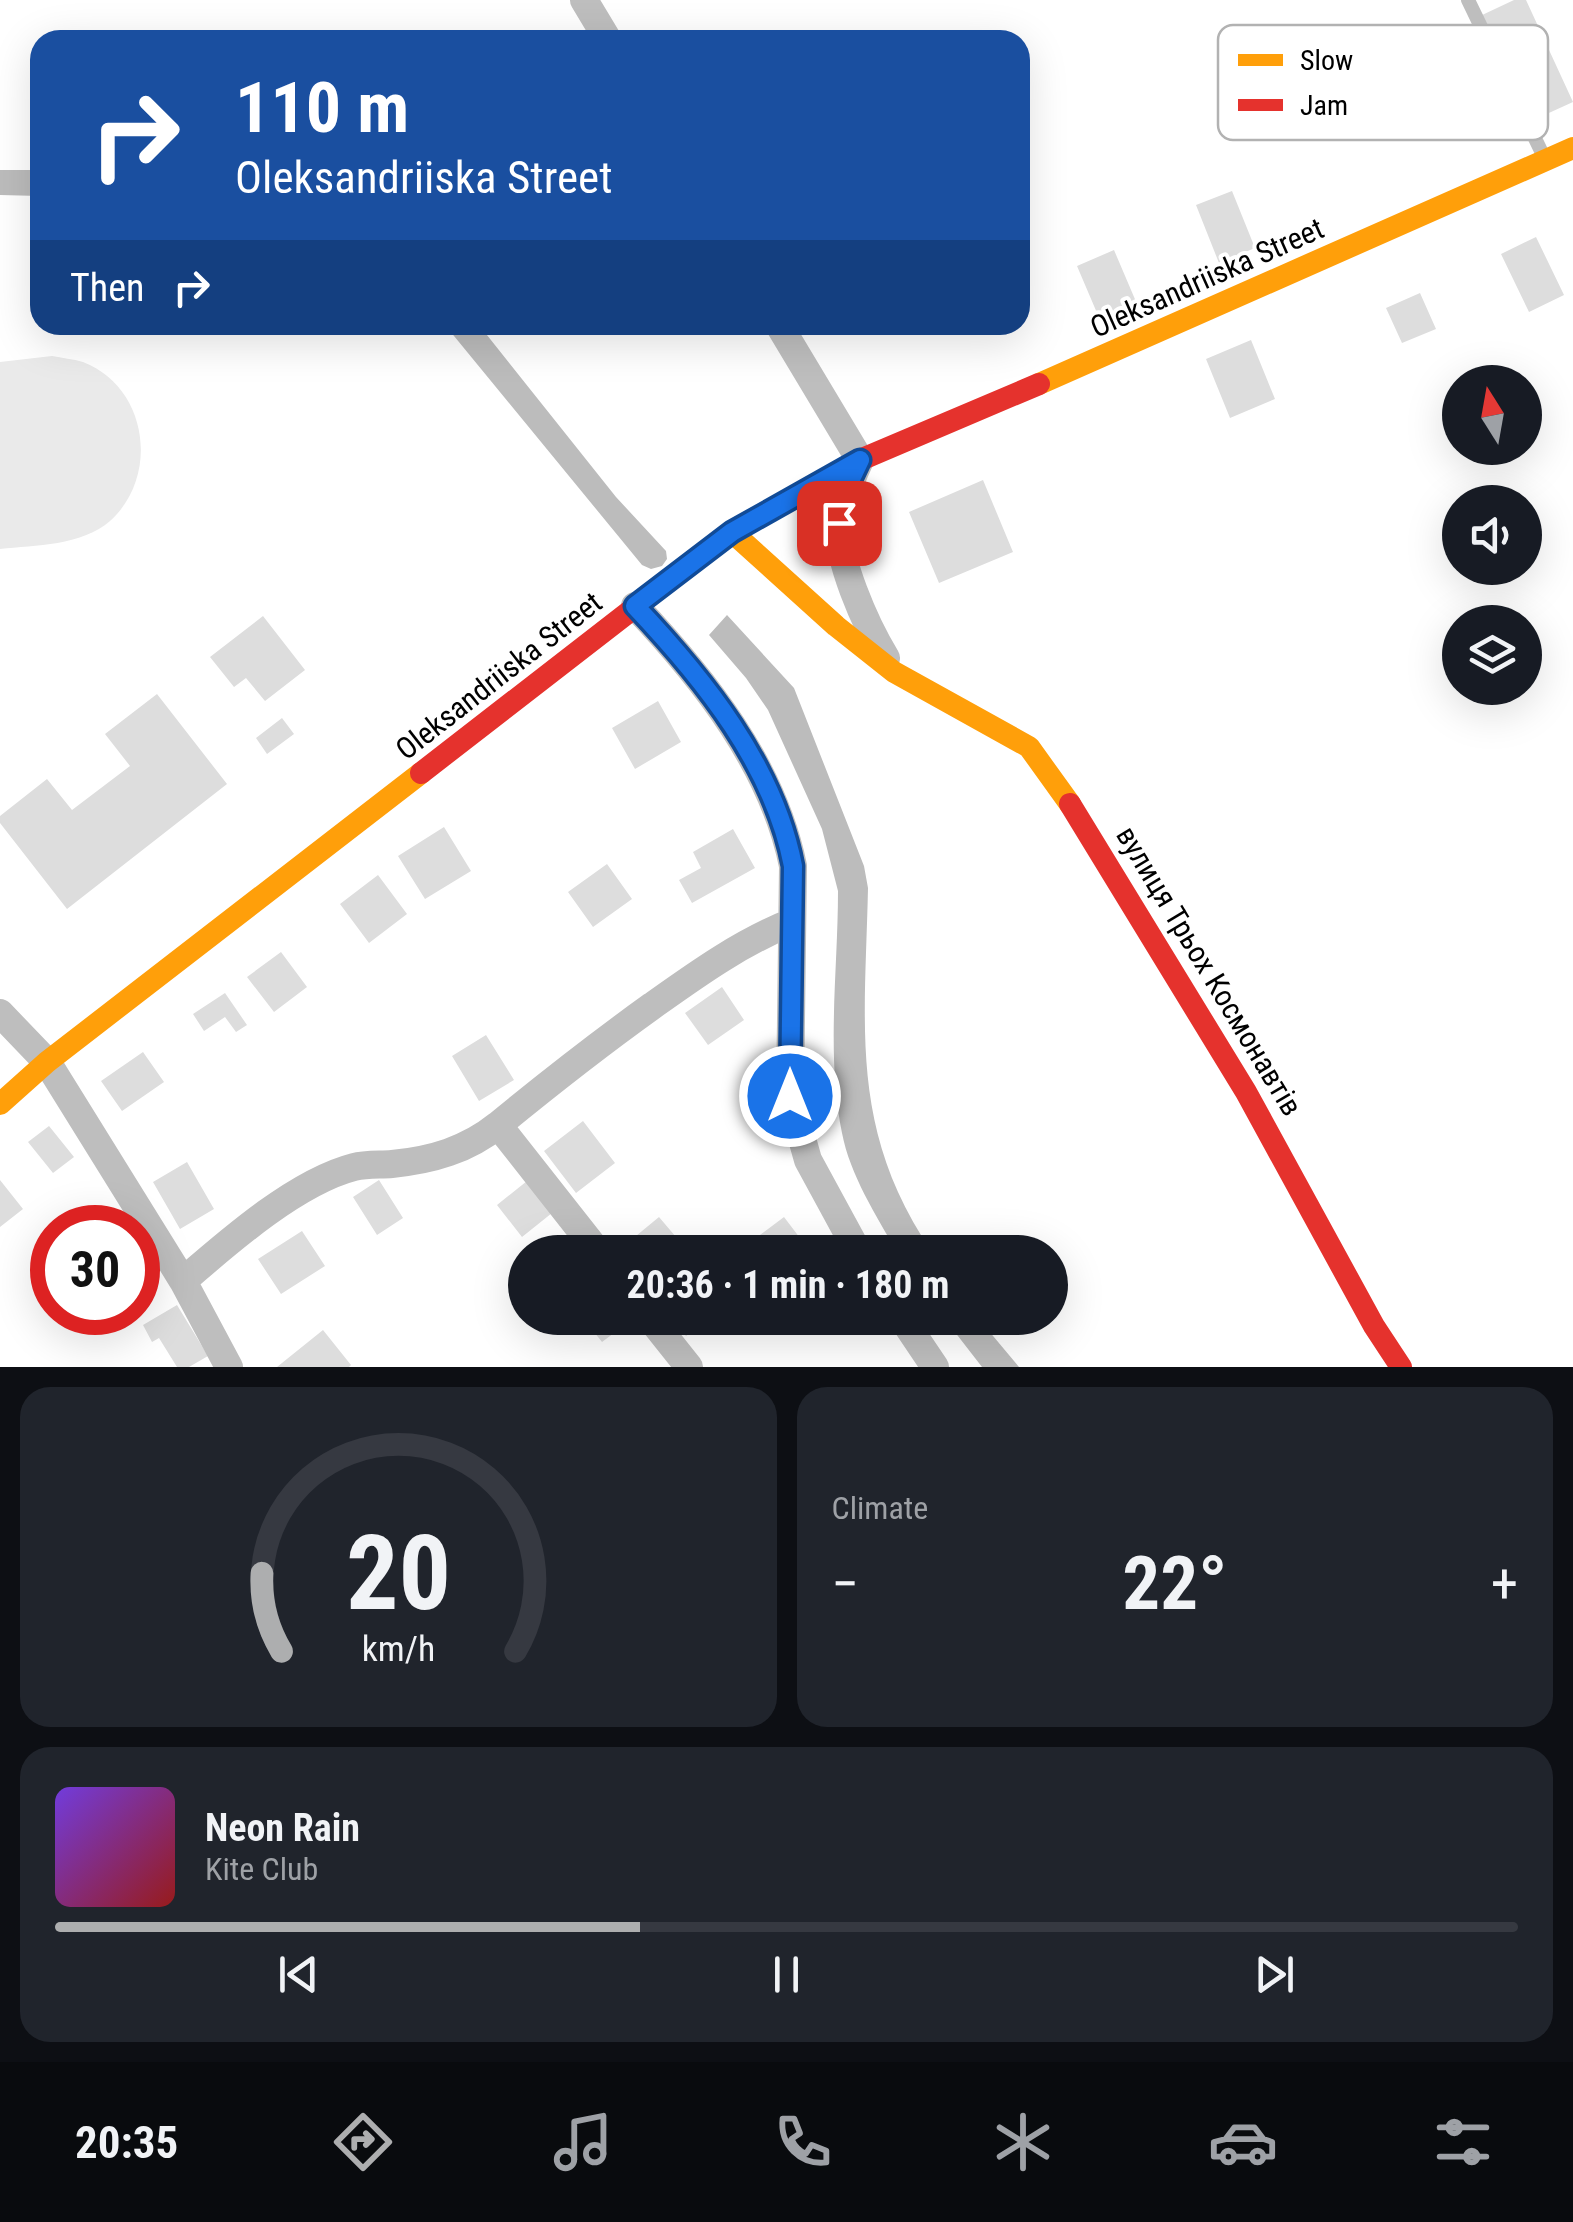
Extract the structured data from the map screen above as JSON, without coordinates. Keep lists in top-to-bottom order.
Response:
{
  "streets": {
    "street": ["Oleksandriiska Street", "вулиця Трьох Космонавтів"]
  },
  "crossings": [
    ["Oleksandriiska Street", "вулиця Трьох Космонавтів"]
  ],
  "legend": ["Slow", "Jam"],
  "north": "top",
  "page": {
    "turn": ["110 m", "Oleksandriiska Street"],
    "then": "Then",
    "limit": "30",
    "trip": "20:36 · 1 min · 180 m",
    "tile": "Climate",
    "heat": ["−", "22°", "+"],
    "song": ["Neon Rain", "Kite Club"],
    "tabs": "20:35",
    "gauge": ["20", "km/h"]
  }
}
